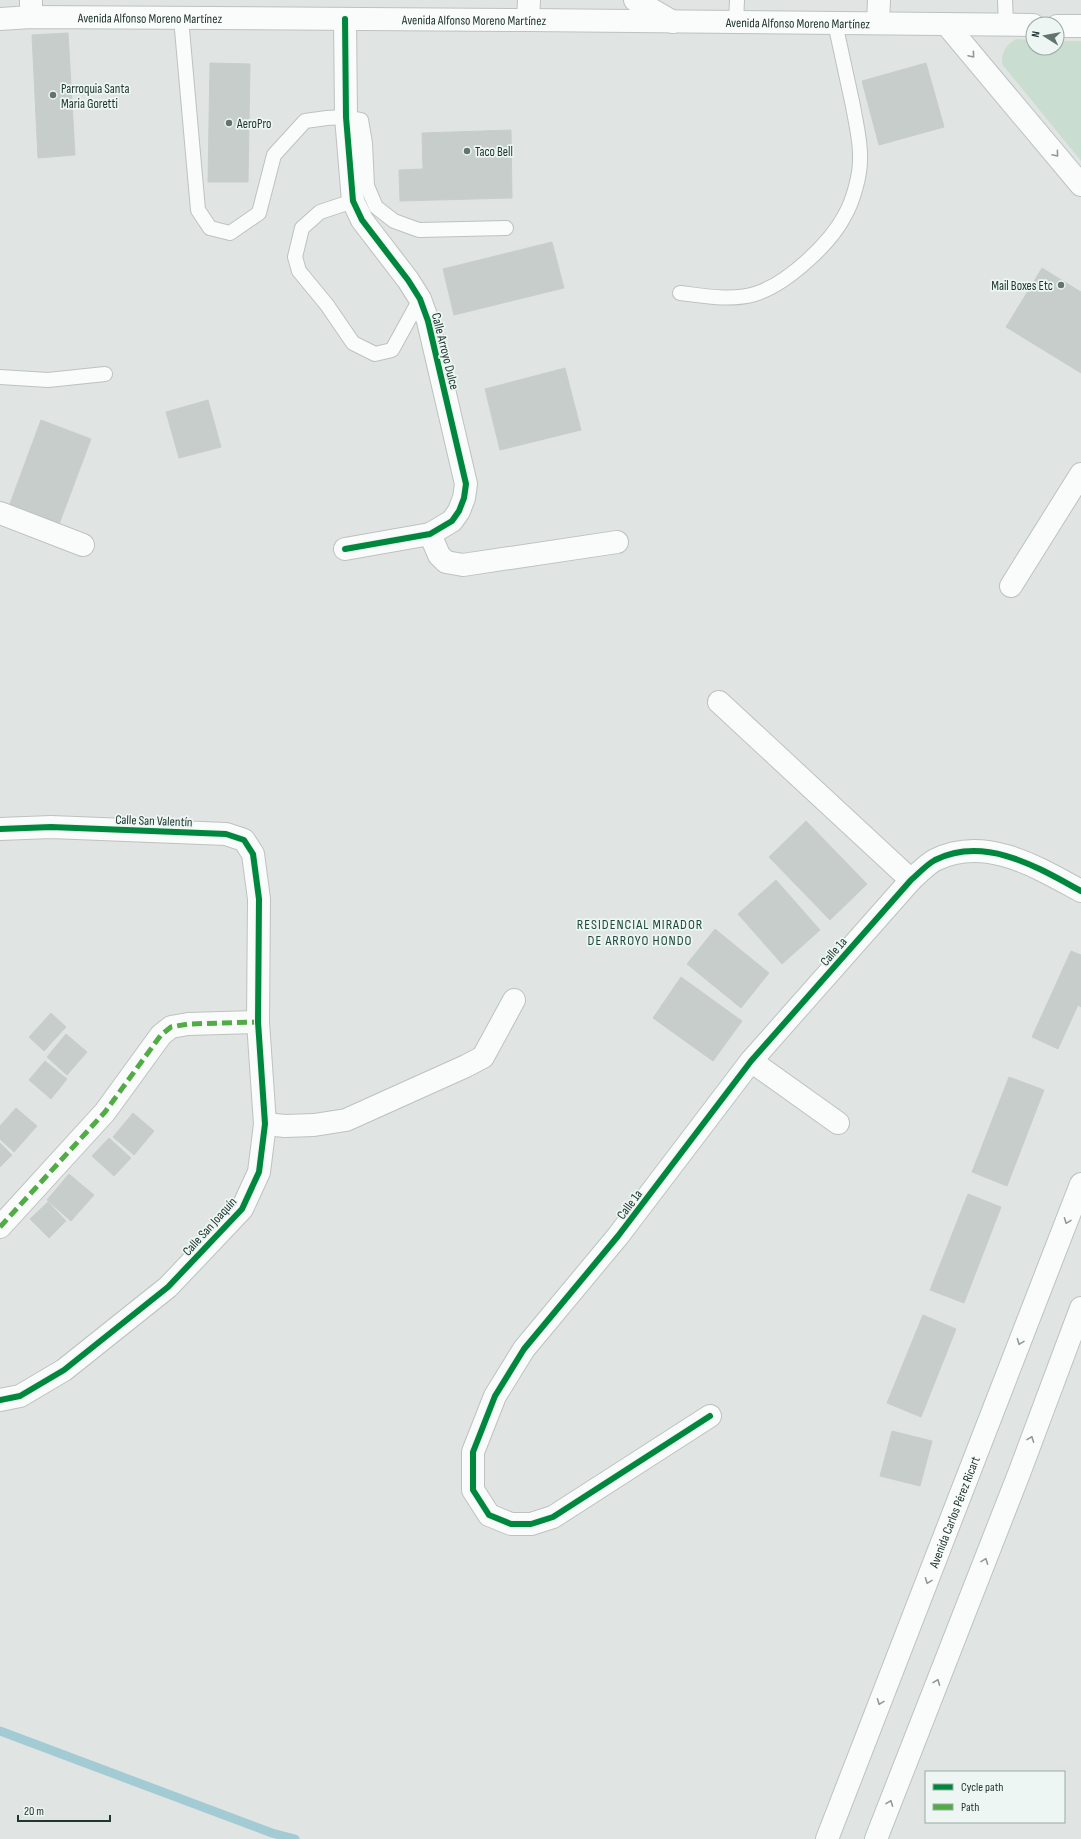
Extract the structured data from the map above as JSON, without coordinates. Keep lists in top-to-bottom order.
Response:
{
  "streets": {
    "street": [
      "Avenida Alfonso Moreno Martínez",
      "Calle Arroyo Dulce",
      "Calle San Valentín",
      "Calle 1a",
      "Calle San Joaquín",
      "Avenida Carlos Pérez Ricart"
    ]
  },
  "crossings": [
    ["Avenida Alfonso Moreno Martínez", "Calle Arroyo Dulce"],
    ["Calle San Valentín", "Calle San Joaquín"]
  ],
  "districts": ["RESIDENCIAL MIRADOR DE ARROYO HONDO"],
  "places": [
    "Parroquia Santa Maria Goretti",
    "AeroPro",
    "Taco Bell",
    "Mail Boxes Etc"
  ],
  "legend": ["Cycle path", "Path"],
  "scale_bar": "20 m",
  "north": "left"
}
